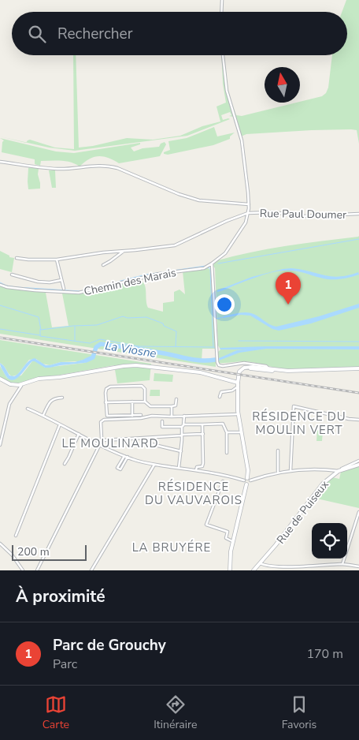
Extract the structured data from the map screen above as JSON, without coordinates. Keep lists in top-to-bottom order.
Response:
{
  "streets": {
    "main road": ["Rue de Puiseux"],
    "street": ["Rue Paul Doumer", "Chemin des Marais"]
  },
  "districts": [
    "RÉSIDENCE DU MOULIN VERT",
    "LE MOULINARD",
    "RÉSIDENCE DU VAUVAROIS",
    "LA BRUYÉRE"
  ],
  "water": ["La Viosne"],
  "scale_bar": "200 m",
  "north": "top",
  "page": {
    "search": "Rechercher",
    "pins": "1",
    "scale": "200 m",
    "heading": "À proximité",
    "list": [
      {
        "mark": "1",
        "name": "Parc de Grouchy",
        "note": "Parc",
        "value": "170 m"
      }
    ],
    "nav": ["Carte", "Itinéraire", "Favoris"]
  }
}
